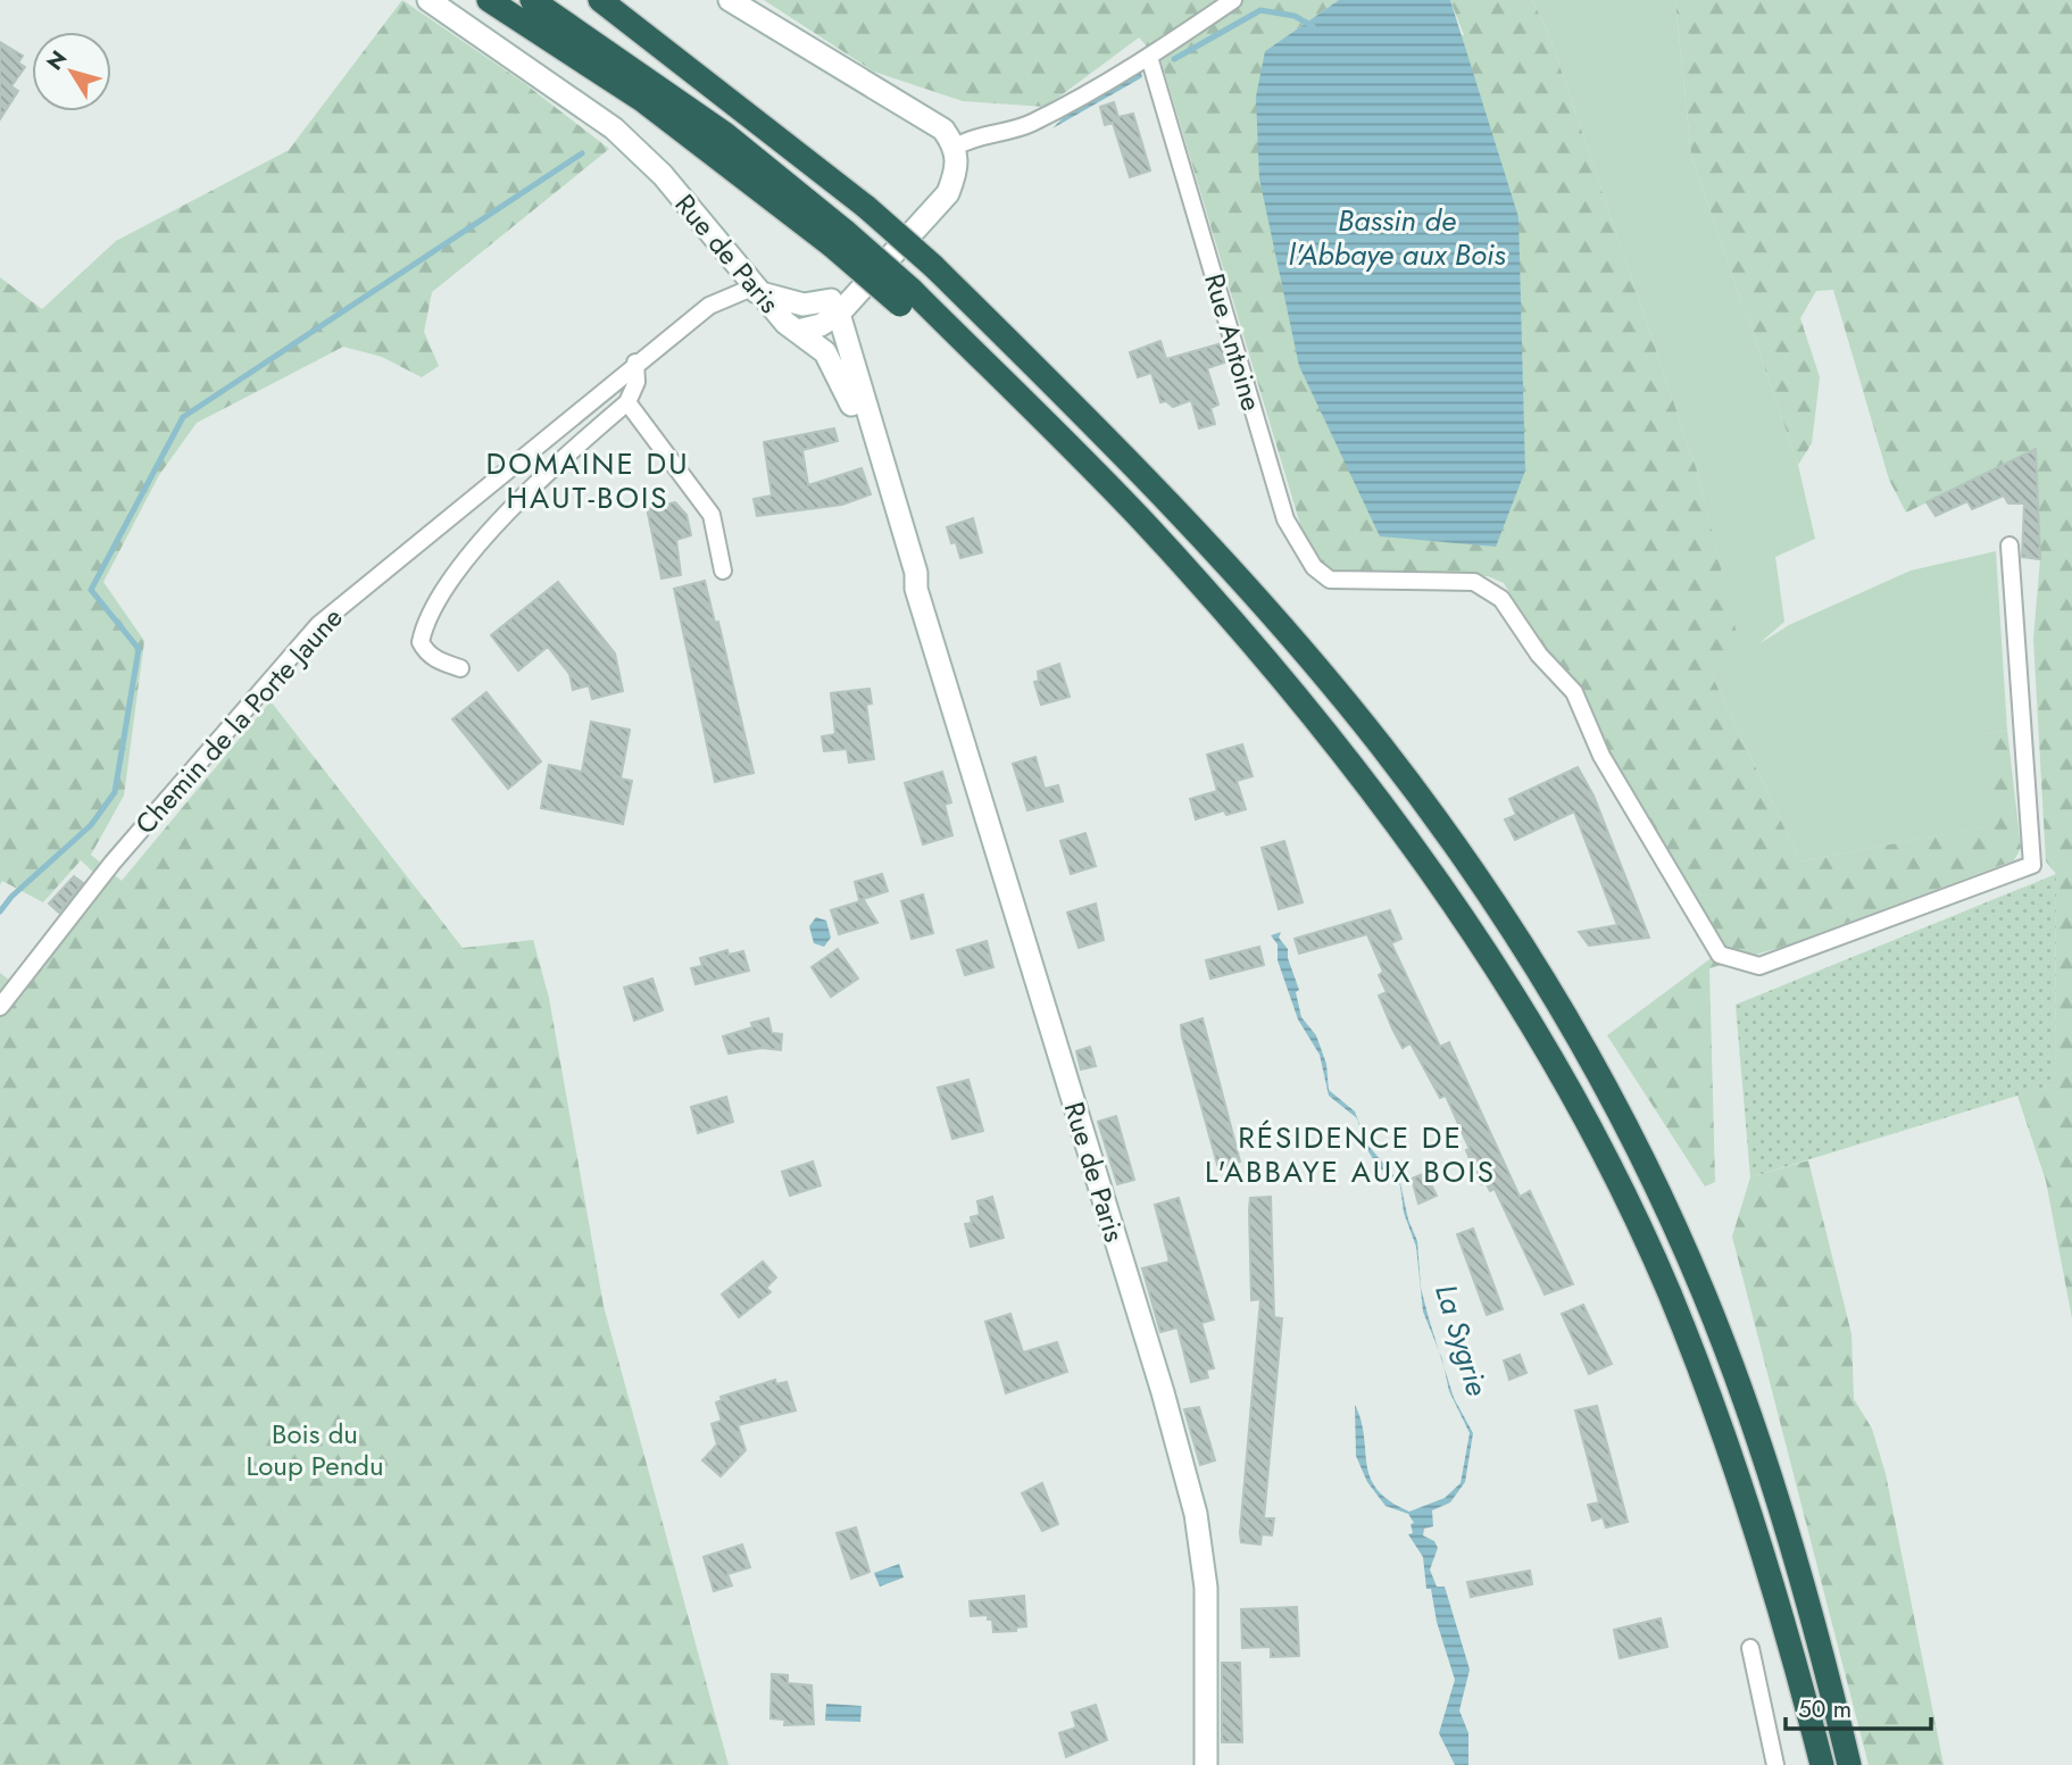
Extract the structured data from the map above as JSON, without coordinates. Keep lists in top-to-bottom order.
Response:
{
  "streets": {
    "street": ["Rue de Paris", "Rue Antoine", "Chemin de la Porte Jaune"]
  },
  "crossings": [
    ["Rue de Paris", "Chemin de la Porte Jaune"]
  ],
  "districts": ["DOMAINE DU HAUT-BOIS", "RÉSIDENCE DE L'ABBAYE AUX BOIS"],
  "water": ["Bassin de l'Abbaye aux Bois", "La Sygrie"],
  "parks": ["Bois du Loup Pendu"],
  "scale_bar": "50 m",
  "north": "top left"
}
